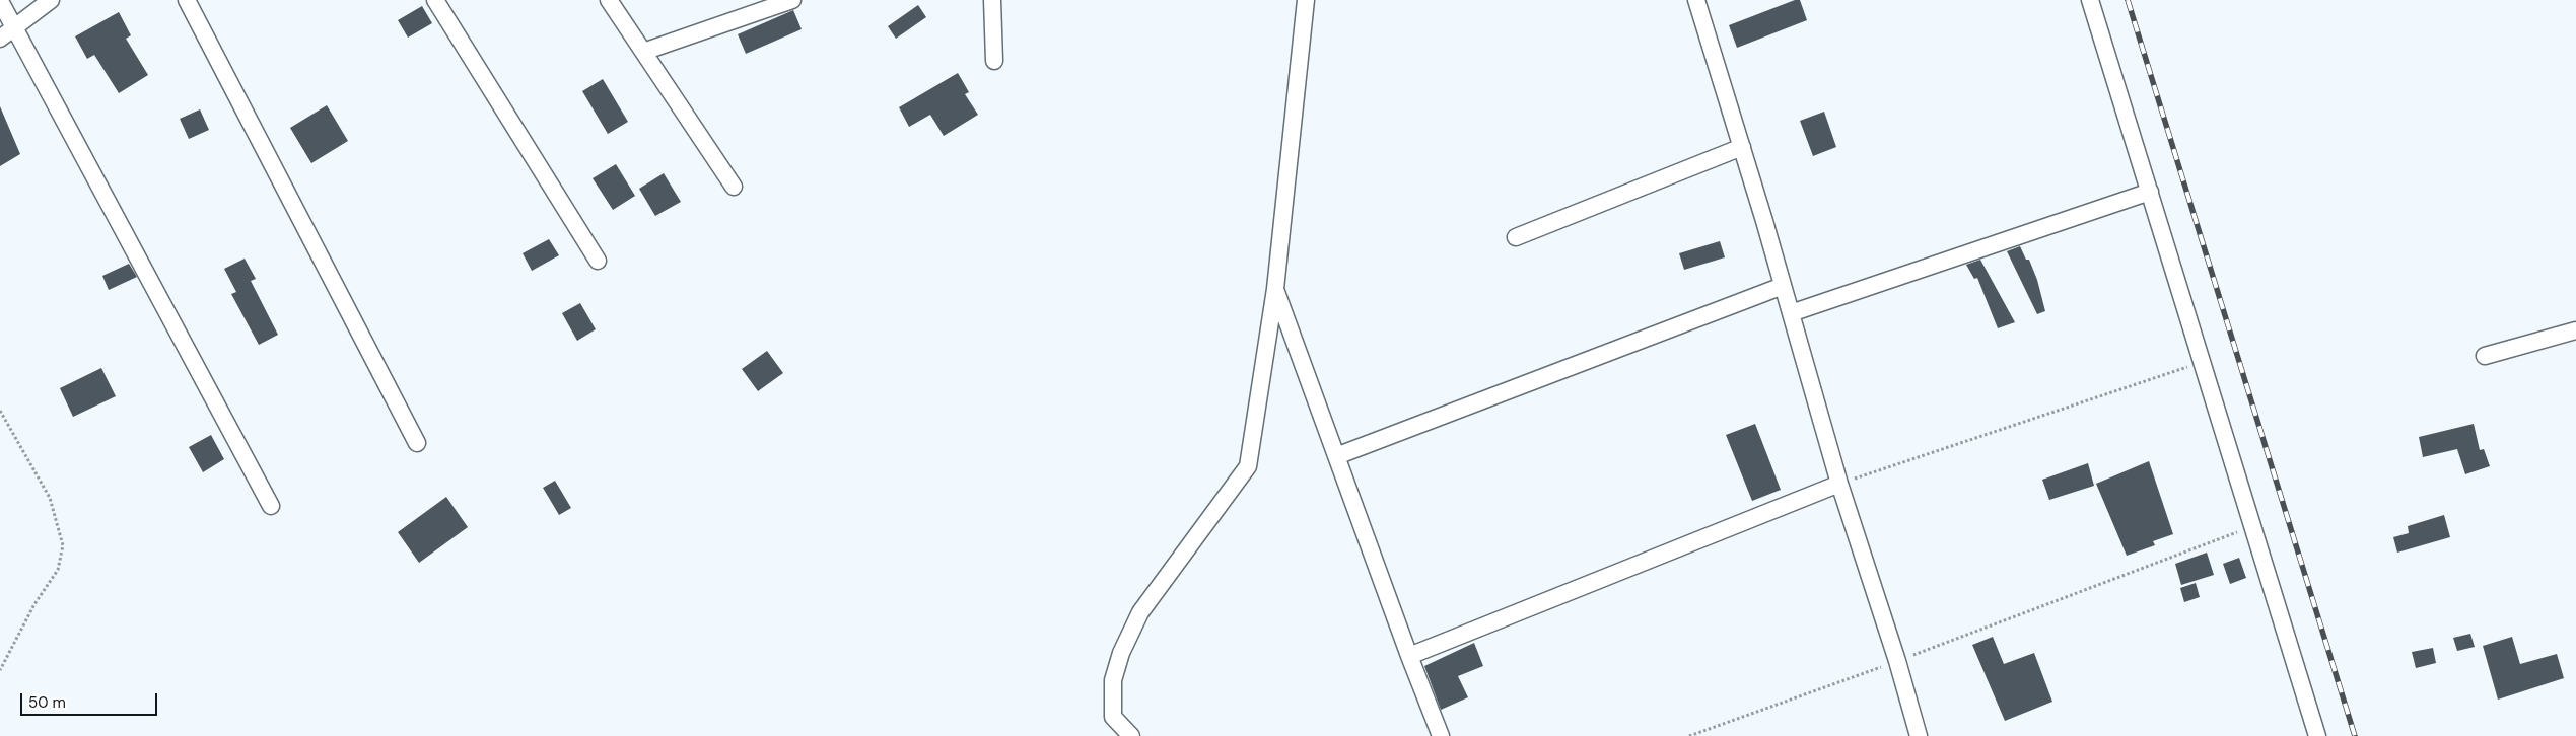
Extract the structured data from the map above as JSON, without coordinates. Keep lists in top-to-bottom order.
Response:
{
  "scale_bar": "50 m"
}
